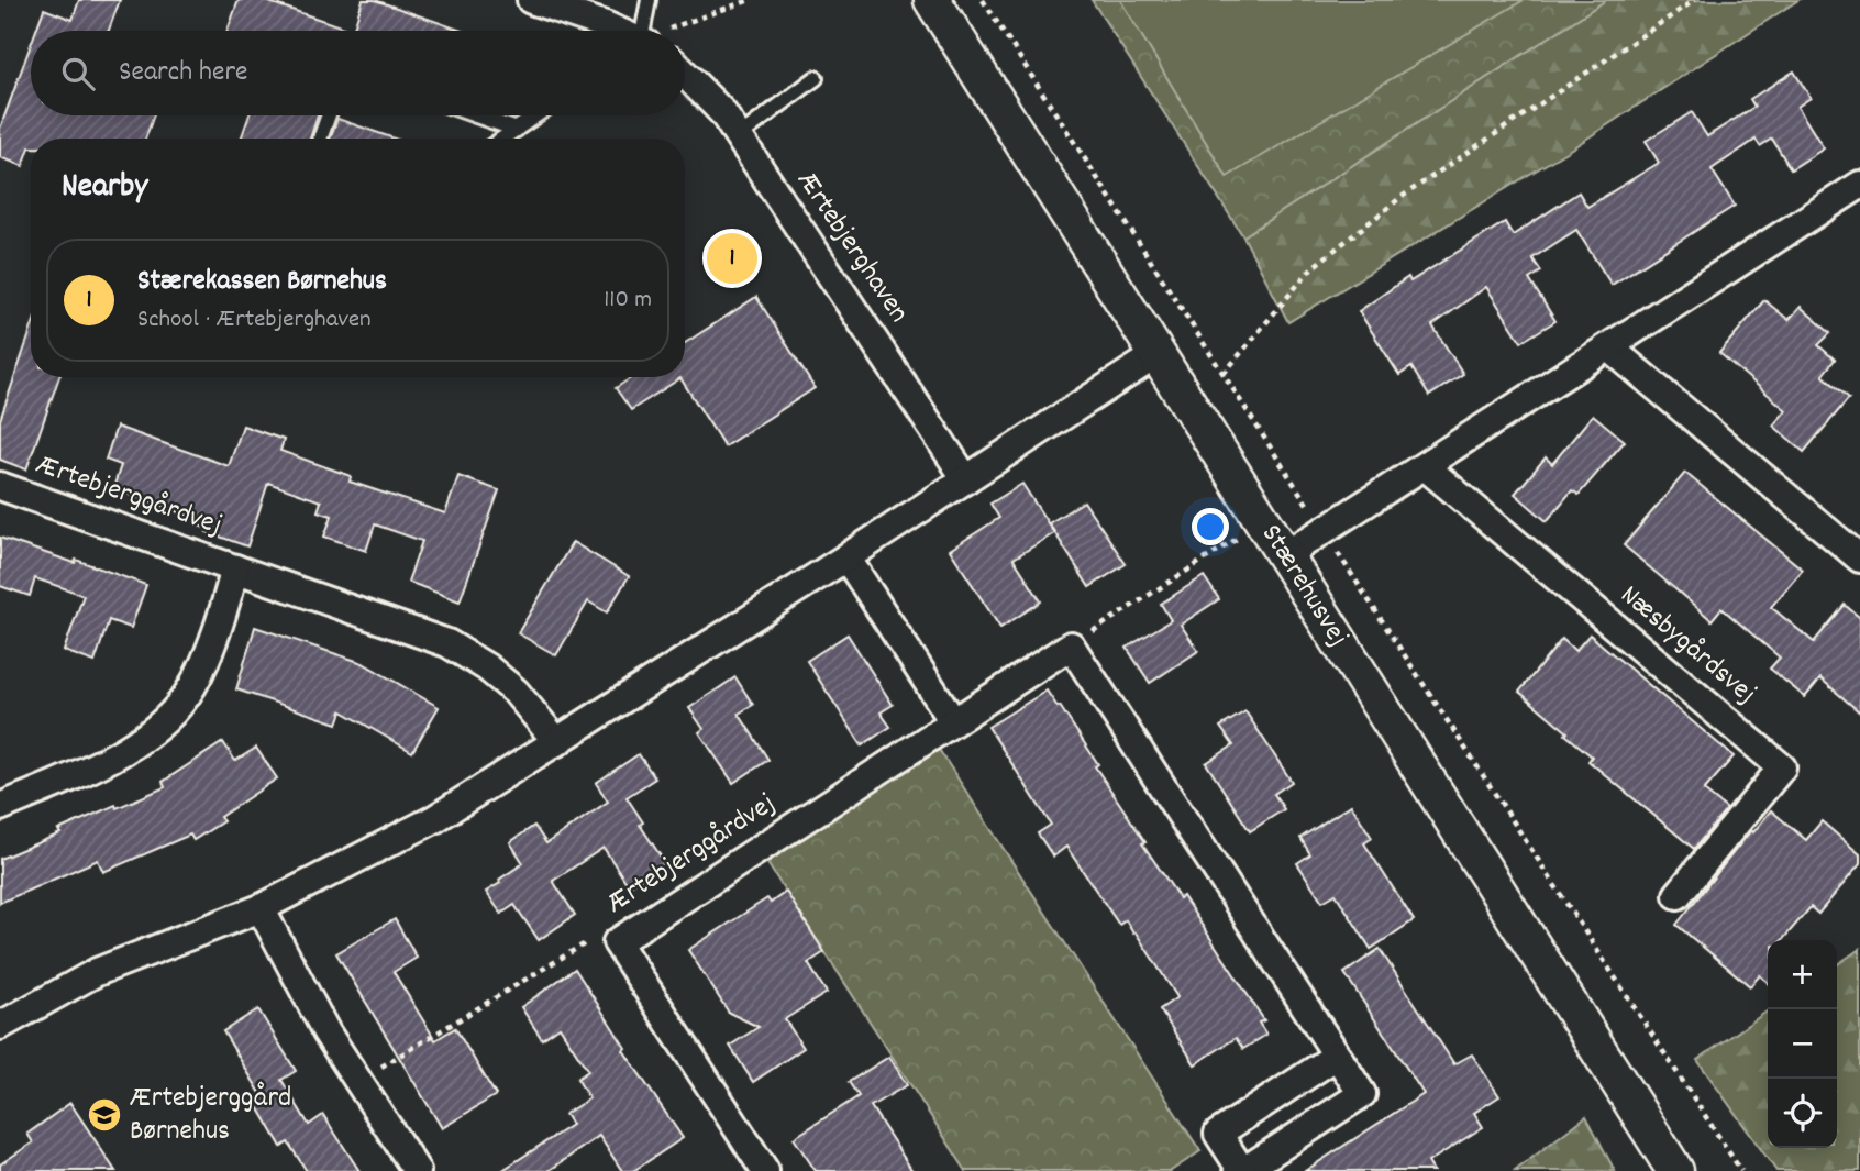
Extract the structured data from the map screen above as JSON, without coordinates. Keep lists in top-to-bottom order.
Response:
{
  "streets": {
    "street": [
      "Ærtebjerghaven",
      "Ærtebjerggårdvej",
      "Stærehusvej",
      "Næsbygårdsvej"
    ]
  },
  "places": {
    "school or university": ["Ærtebjerggård Børnehus"]
  },
  "page": {
    "search": "Search here",
    "heading": "Nearby",
    "pins": "1",
    "list": [
      {
        "mark": "1",
        "name": "Stærekassen Børnehus",
        "note": "School · Ærtebjerghaven",
        "value": "110 m"
      }
    ],
    "map_buttons": ["+", "−"]
  }
}
